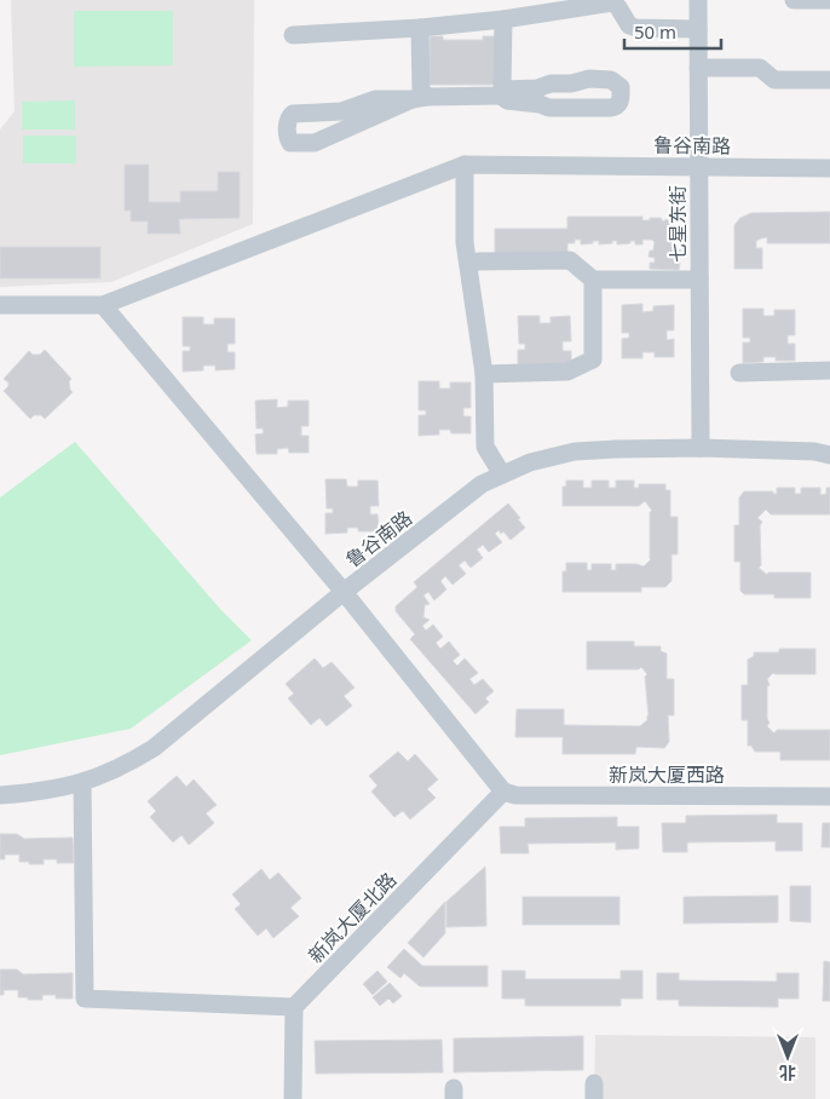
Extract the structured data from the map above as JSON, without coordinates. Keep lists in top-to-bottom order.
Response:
{
  "streets": {
    "street": [
      "鲁谷南路",
      "七星东街",
      "新岚大厦西路",
      "新岚大厦北路"
    ]
  },
  "crossings": [
    ["鲁谷南路", "七星东街"],
    ["新岚大厦西路", "新岚大厦北路"]
  ],
  "scale_bar": "50 m",
  "north": "bottom"
}
